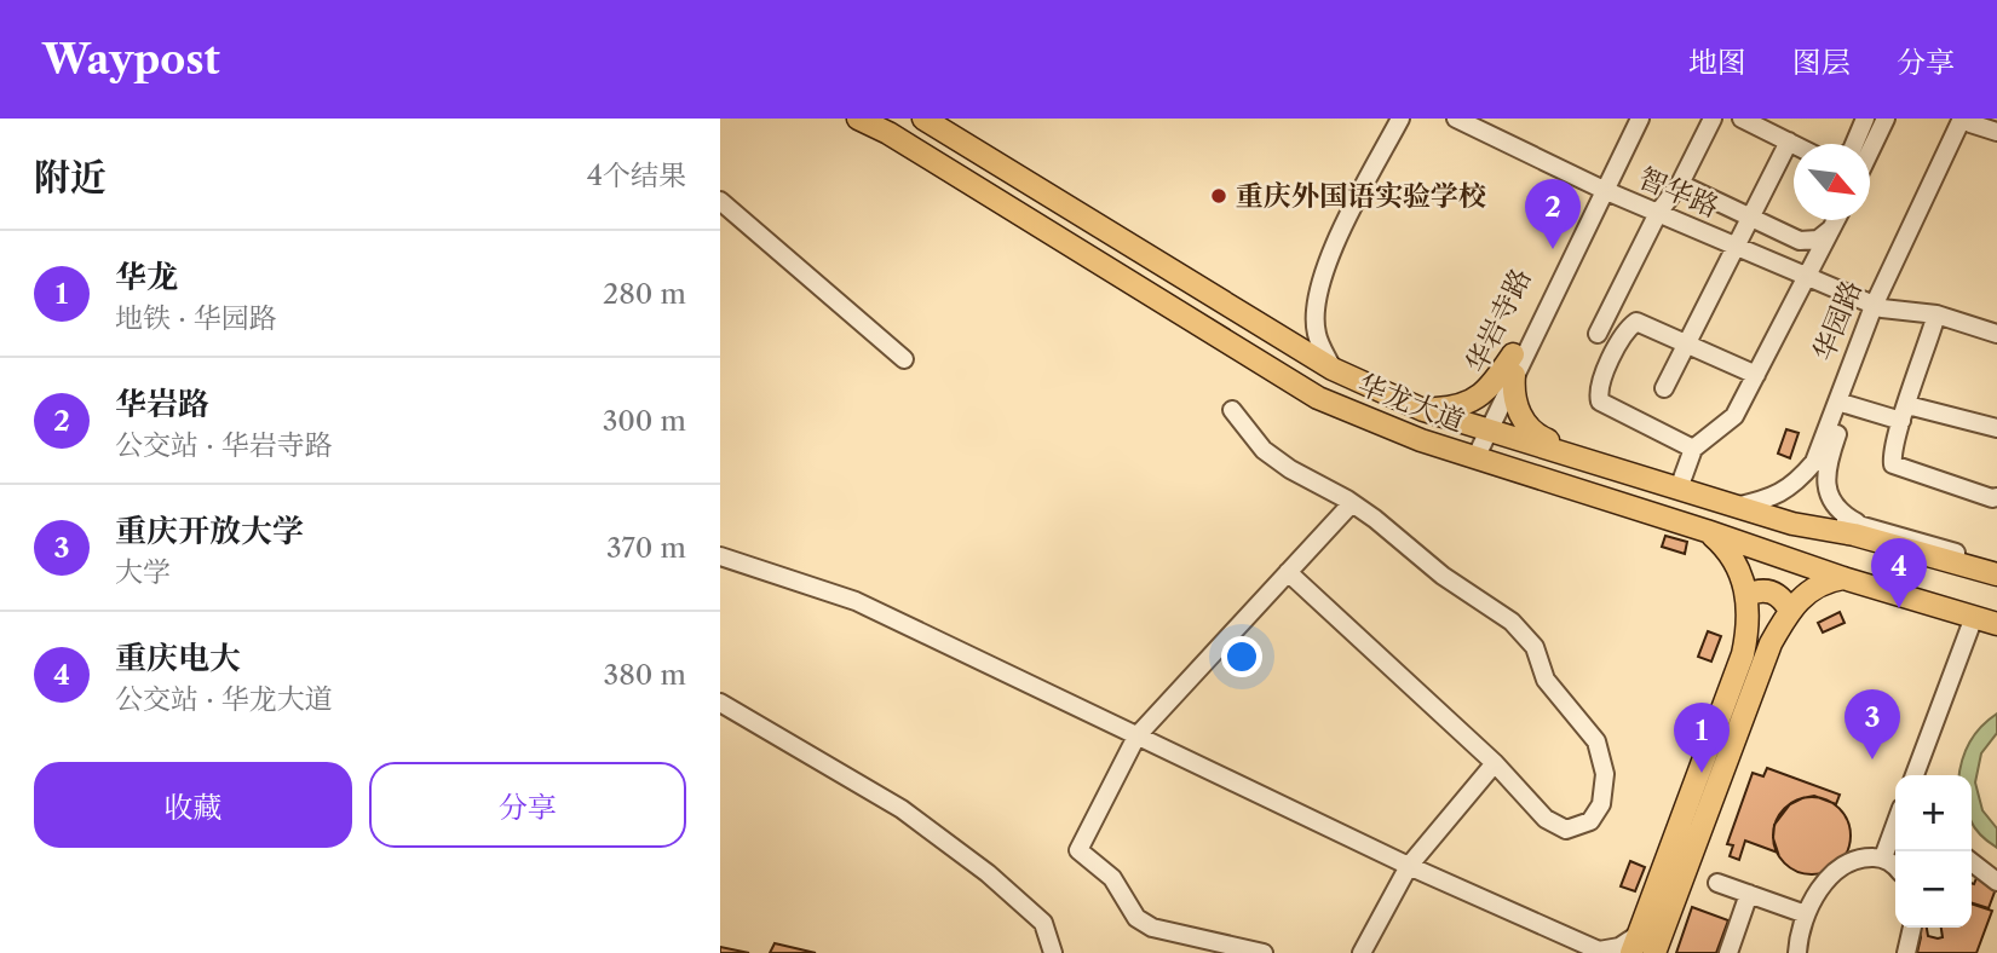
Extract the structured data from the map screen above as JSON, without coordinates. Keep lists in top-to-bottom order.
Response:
{
  "streets": {
    "main road": ["华龙大道"],
    "street": ["智华路", "华岩寺路", "华园路"]
  },
  "crossings": [
    ["智华路", "华岩寺路"],
    ["智华路", "华园路"],
    ["华岩寺路", "华龙大道"],
    ["华园路", "华龙大道"]
  ],
  "places": ["重庆外国语实验学校"],
  "north": "bottom right",
  "page": {
    "header": "Waypost",
    "nav": ["地图", "图层", "分享"],
    "heading": ["附近", "4个结果"],
    "pins": [
      "2",
      "4",
      "3",
      "1"
    ],
    "list": [
      {
        "mark": "1",
        "name": "华龙",
        "note": "地铁 · 华园路",
        "value": "280 m"
      },
      {
        "mark": "2",
        "name": "华岩路",
        "note": "公交站 · 华岩寺路",
        "value": "300 m"
      },
      {
        "mark": "3",
        "name": "重庆开放大学",
        "note": "大学",
        "value": "370 m"
      },
      {
        "mark": "4",
        "name": "重庆电大",
        "note": "公交站 · 华龙大道",
        "value": "380 m"
      }
    ],
    "buttons": ["收藏", "分享"],
    "map_buttons": ["+", "−"]
  }
}
